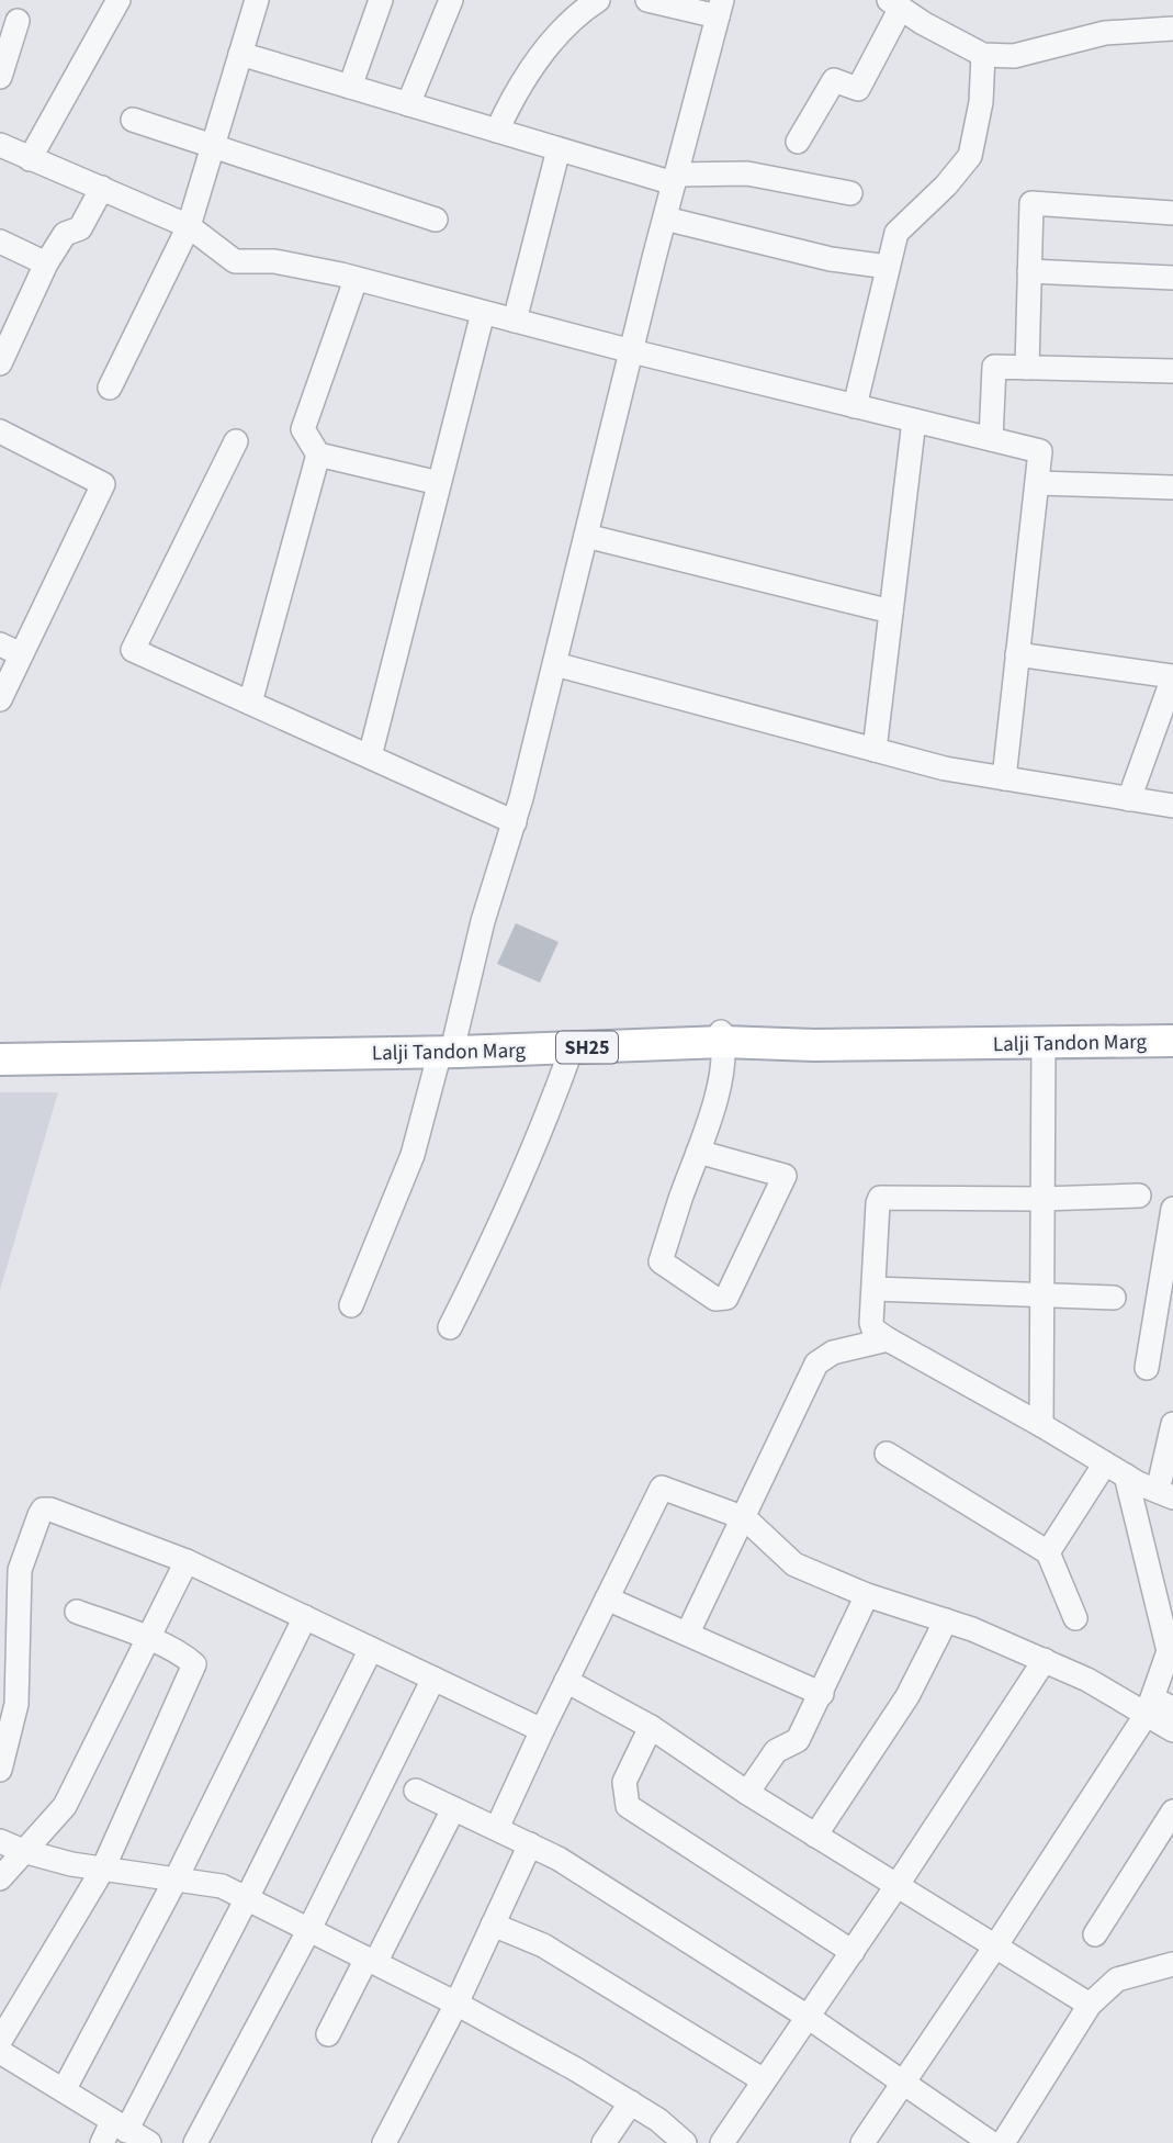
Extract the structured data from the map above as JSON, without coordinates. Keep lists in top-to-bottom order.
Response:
{
  "streets": {
    "main road": ["Lalji Tandon Marg", "SH25"]
  }
}
